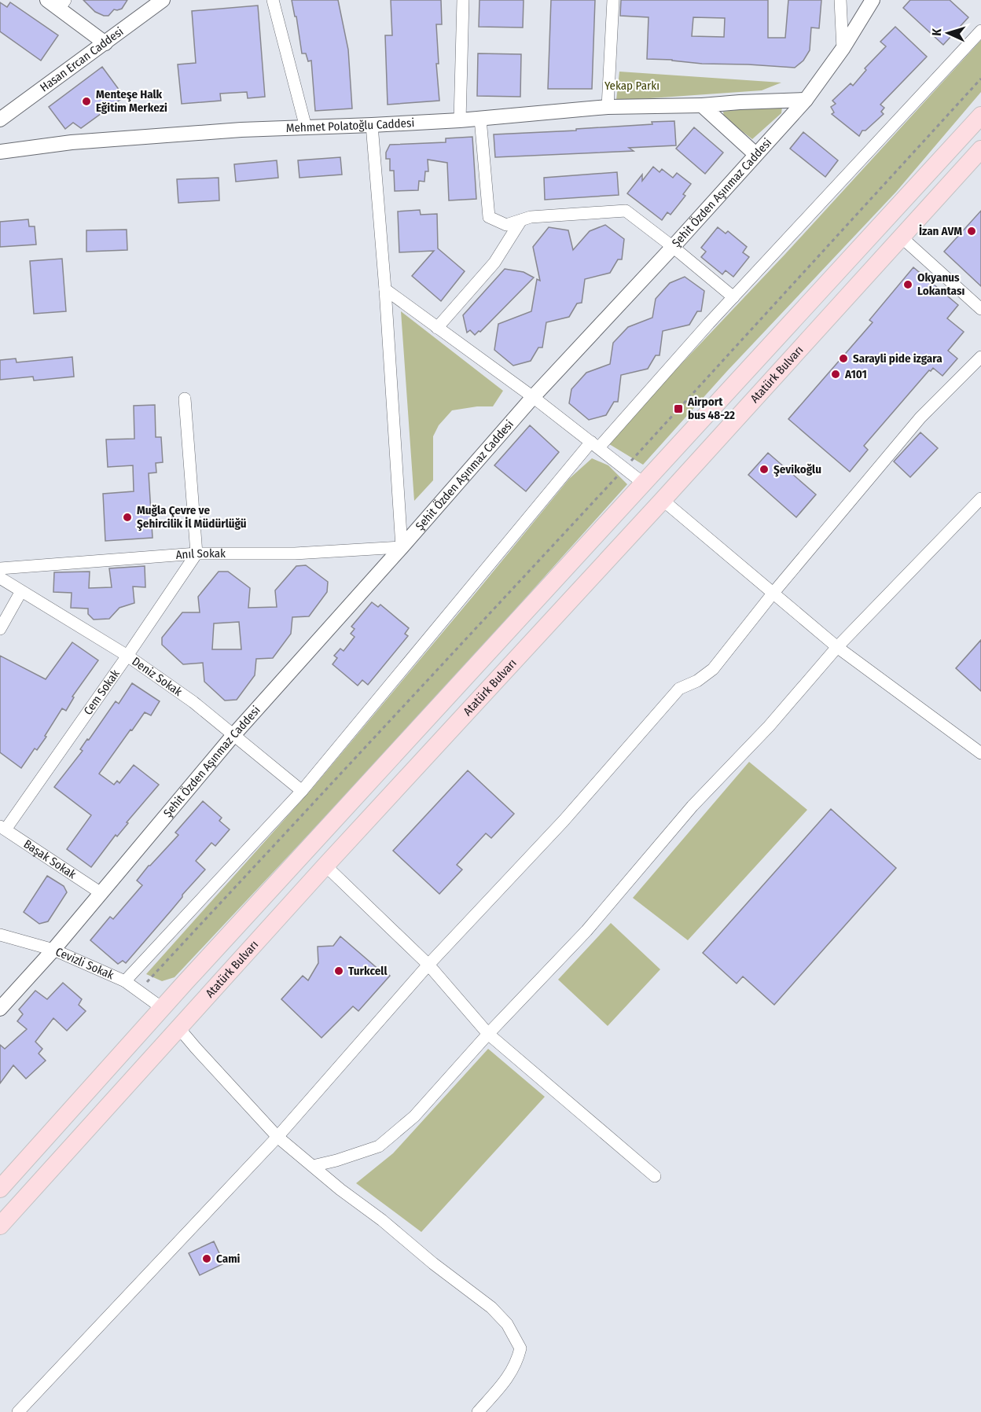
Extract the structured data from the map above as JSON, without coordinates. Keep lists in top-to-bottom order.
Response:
{
  "streets": {
    "main road": ["Atatürk Bulvarı"],
    "street": [
      "Hasan Ercan Caddesi",
      "Mehmet Polatoğlu Caddesi",
      "Şehit Özden Aşınmaz Caddesi",
      "Anıl Sokak",
      "Deniz Sokak",
      "Cem Sokak",
      "Başak Sokak",
      "Cevizli Sokak"
    ]
  },
  "crossings": [
    ["Mehmet Polatoğlu Caddesi", "Şehit Özden Aşınmaz Caddesi"],
    ["Şehit Özden Aşınmaz Caddesi", "Anıl Sokak"],
    ["Şehit Özden Aşınmaz Caddesi", "Deniz Sokak"],
    ["Şehit Özden Aşınmaz Caddesi", "Başak Sokak"],
    ["Şehit Özden Aşınmaz Caddesi", "Cevizli Sokak"],
    ["Atatürk Bulvarı", "Cevizli Sokak"],
    ["Anıl Sokak", "Cem Sokak"],
    ["Deniz Sokak", "Cem Sokak"],
    ["Cem Sokak", "Başak Sokak"]
  ],
  "parks": ["Yekap Parkı"],
  "places": {
    "other": [
      "Menteşe Halk Eğitim Merkezi",
      "İzan AVM",
      "Okyanus Lokantası",
      "Sarayli pide izgara",
      "A101",
      "Şevikoğlu",
      "Muğla Çevre ve Şehircilik İl Müdürlüğü",
      "Turkcell",
      "Cami"
    ],
    "transit": ["Airport bus 48-22"]
  },
  "north": "left"
}
